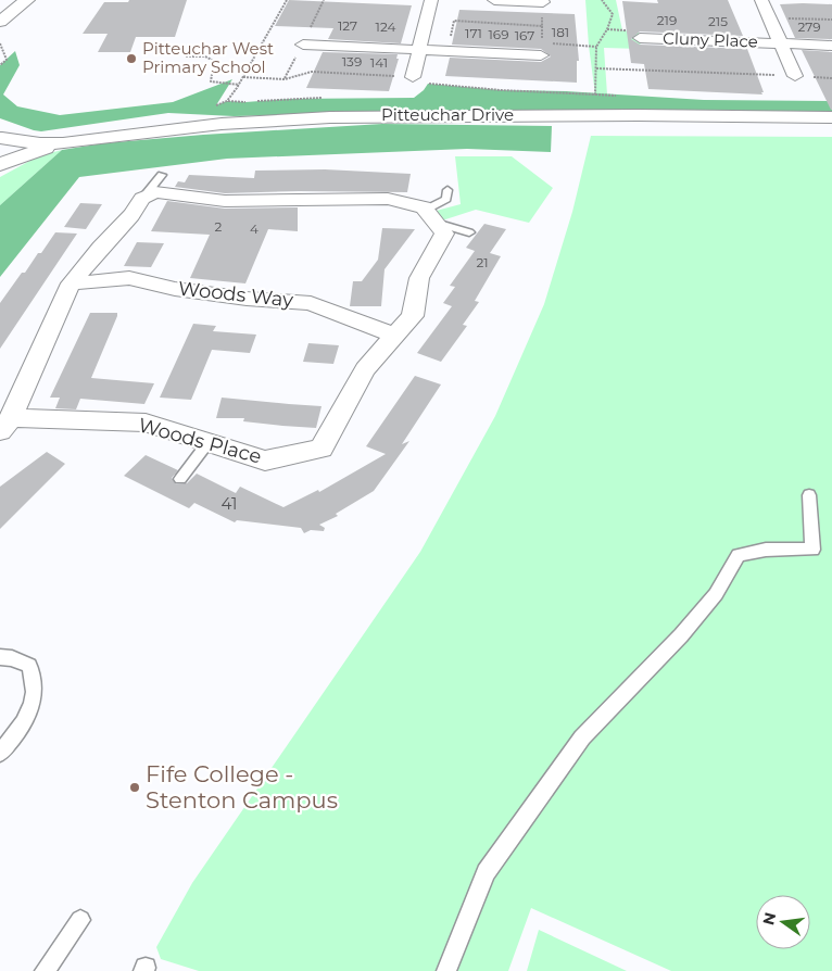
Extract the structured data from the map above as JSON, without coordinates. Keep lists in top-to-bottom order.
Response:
{
  "streets": {
    "street": [
      "Cluny Place",
      "Pitteuchar Drive",
      "Woods Way",
      "Woods Place"
    ]
  },
  "crossings": [
    ["Woods Way", "Woods Place"]
  ],
  "places": ["Pitteuchar West Primary School", "Fife College - Stenton Campus"],
  "house_numbers": [
    "219",
    "215",
    "127",
    "124",
    "279",
    "181",
    "171",
    "169",
    "167",
    "139",
    "141",
    "2",
    "4",
    "21",
    "41"
  ],
  "north": "left"
}
